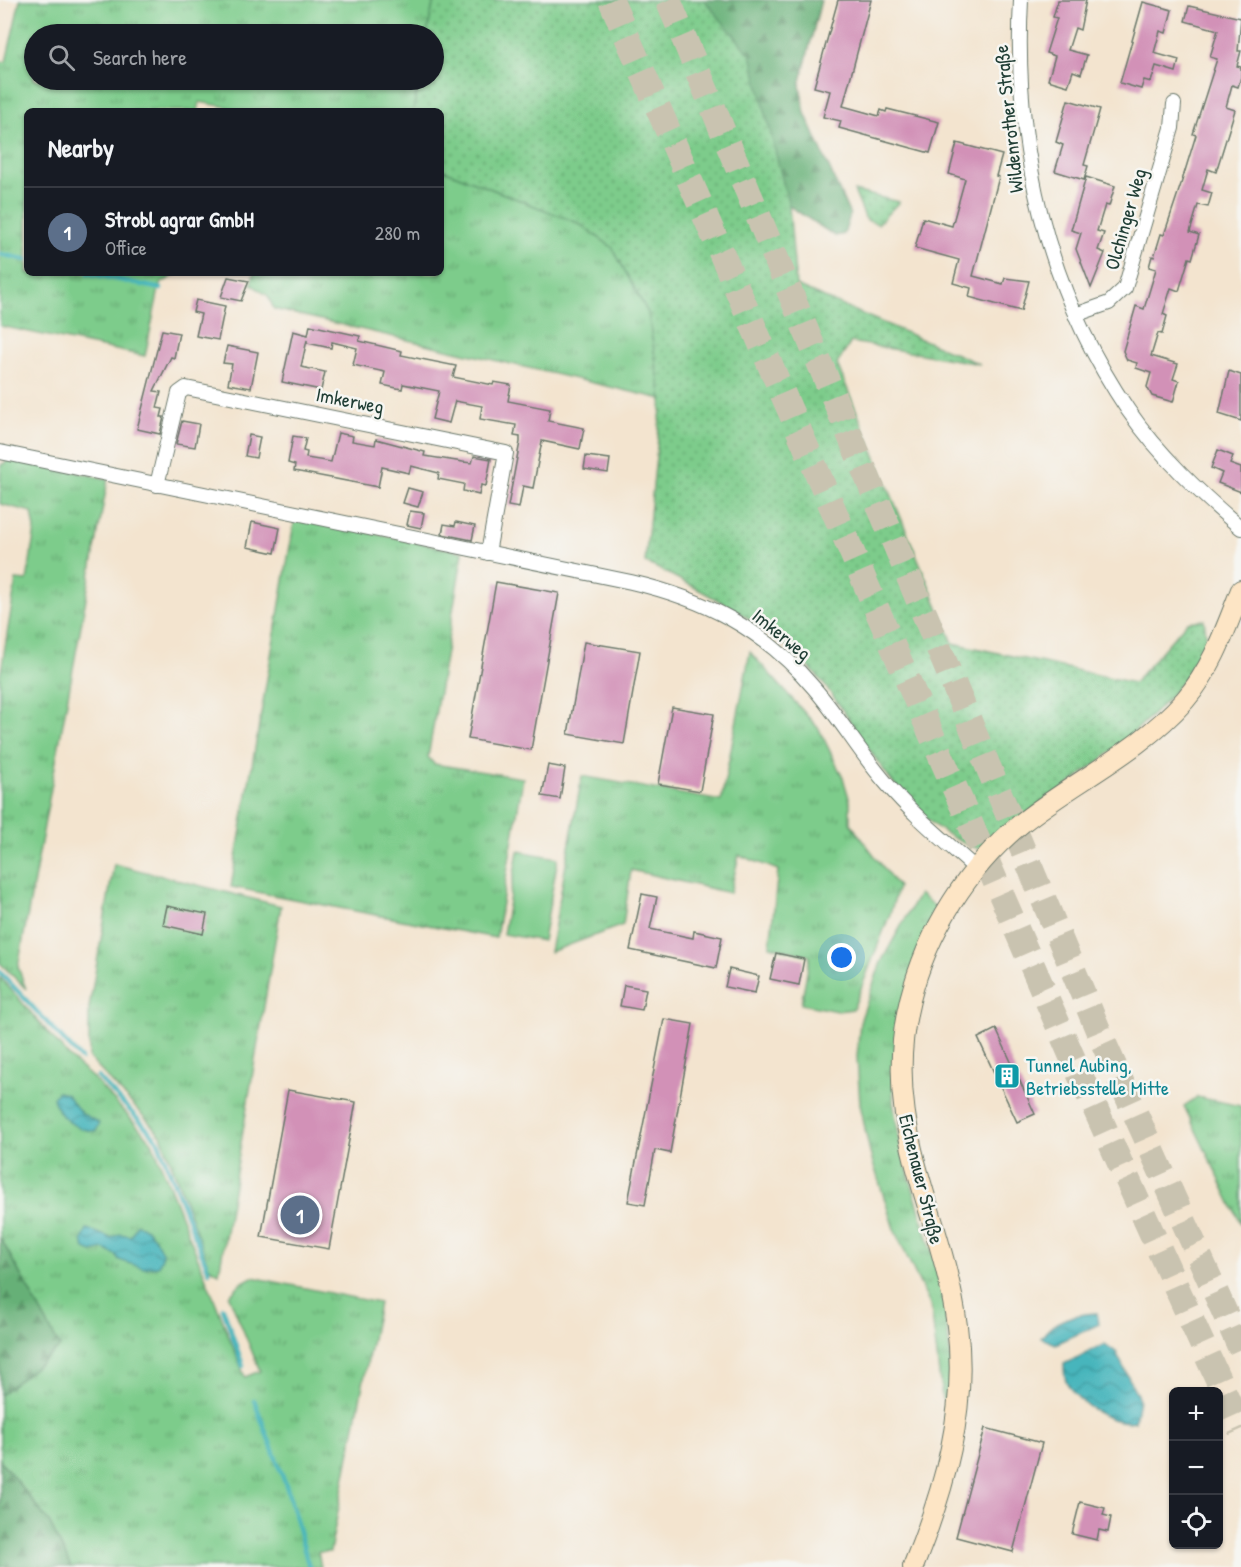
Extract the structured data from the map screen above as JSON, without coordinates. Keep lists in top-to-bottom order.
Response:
{
  "streets": {
    "street": [
      "Wildenrother Straße",
      "Olchinger Weg",
      "Imkerweg",
      "Eichenauer Straße"
    ]
  },
  "crossings": [
    ["Wildenrother Straße", "Olchinger Weg"],
    ["Imkerweg", "Eichenauer Straße"]
  ],
  "places": {
    "building": ["Tunnel Aubing, Betriebsstelle Mitte"]
  },
  "page": {
    "search": "Search here",
    "heading": "Nearby",
    "list": [
      {
        "mark": "1",
        "name": "Strobl agrar GmbH",
        "note": "Office",
        "value": "280 m"
      }
    ],
    "pins": "1",
    "map_buttons": ["+", "−"]
  }
}
